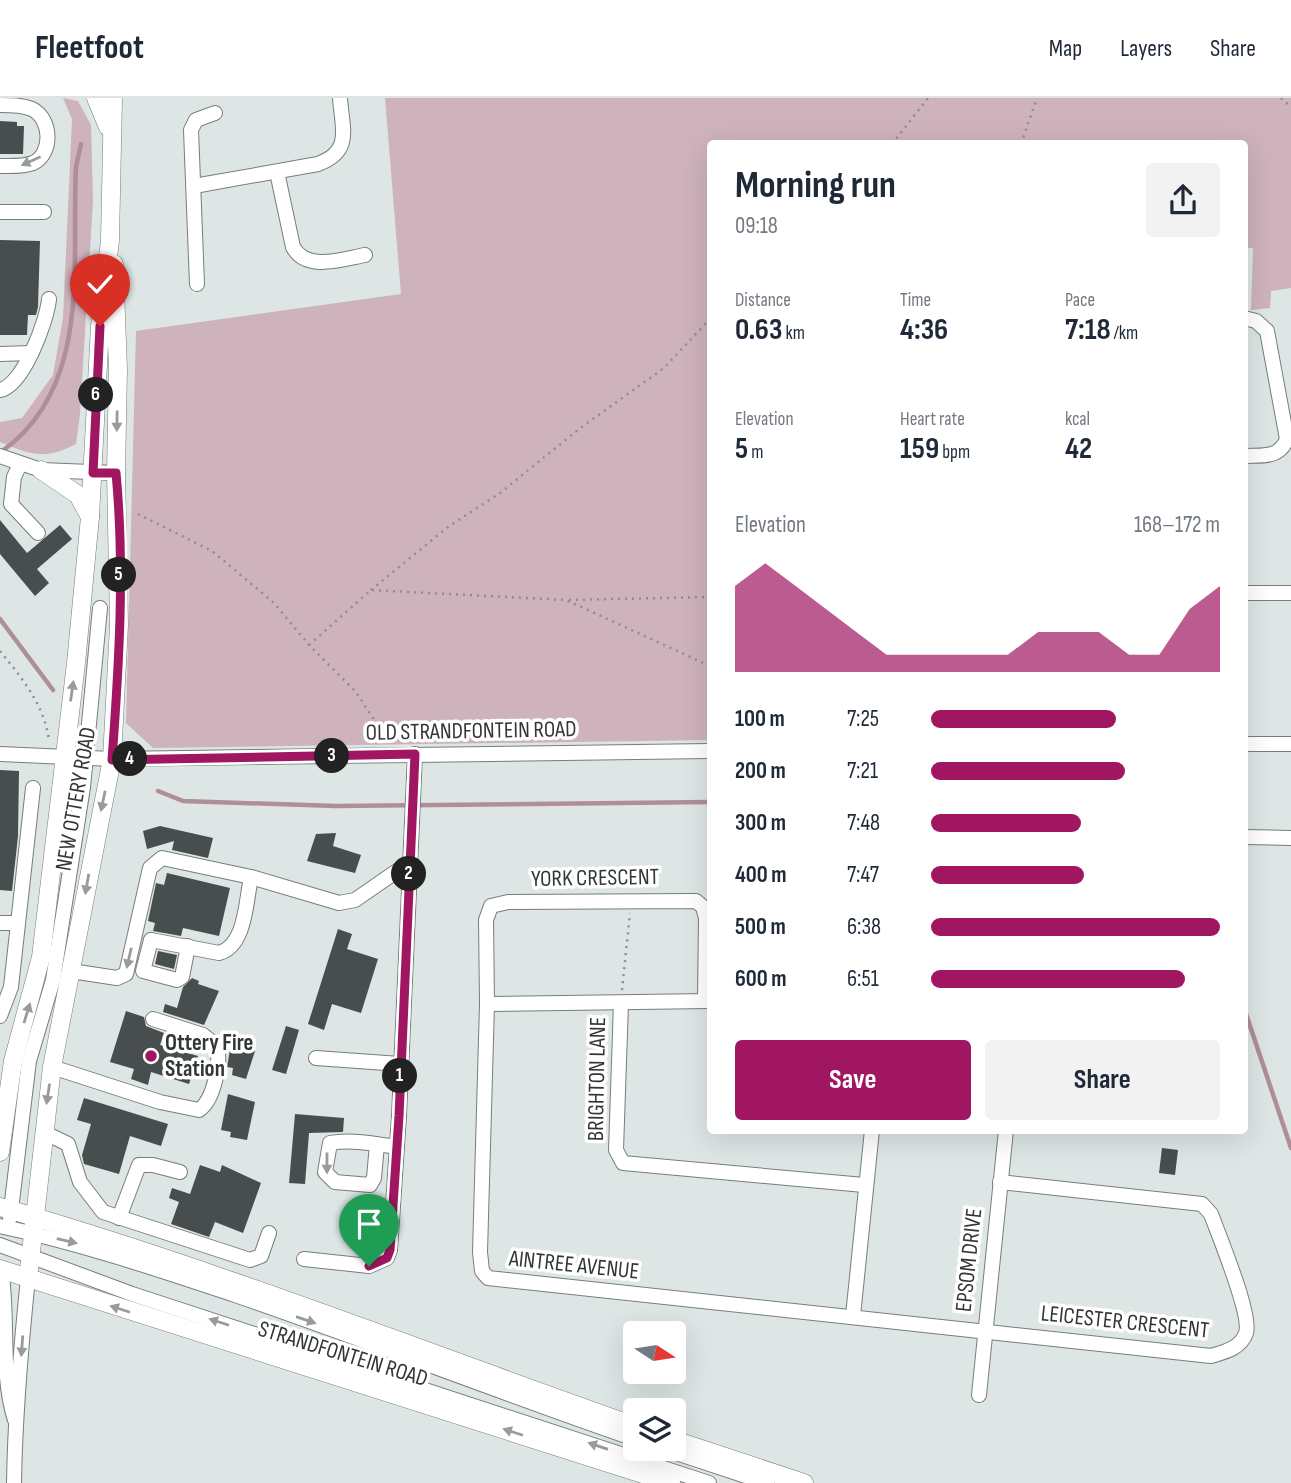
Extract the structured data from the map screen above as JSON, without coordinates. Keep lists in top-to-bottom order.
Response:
{
  "streets": {
    "main road": ["NEW OTTERY ROAD", "STRANDFONTEIN ROAD"],
    "street": [
      "OLD STRANDFONTEIN ROAD",
      "YORK CRESCENT",
      "BRIGHTON LANE",
      "EPSOM DRIVE",
      "AINTREE AVENUE",
      "LEICESTER CRESCENT"
    ]
  },
  "crossings": [
    ["OLD STRANDFONTEIN ROAD", "NEW OTTERY ROAD"],
    ["NEW OTTERY ROAD", "STRANDFONTEIN ROAD"],
    ["YORK CRESCENT", "AINTREE AVENUE"],
    ["EPSOM DRIVE", "AINTREE AVENUE"],
    ["EPSOM DRIVE", "LEICESTER CRESCENT"],
    ["AINTREE AVENUE", "LEICESTER CRESCENT"]
  ],
  "places": ["Ottery Fire Station"],
  "north": "right",
  "page": {
    "header": "Fleetfoot",
    "nav": ["Map", "Layers", "Share"],
    "heading": ["Morning run", "09:18"],
    "stats": [
      ["Distance", "0.63 km"],
      ["Time", "4:36"],
      ["Pace", "7:18 /km"],
      ["Elevation", "5 m"],
      ["Heart rate", "159 bpm"],
      ["kcal", "42"]
    ],
    "pins": [
      "6",
      "5",
      "3",
      "4",
      "2",
      "1"
    ],
    "chart": ["Elevation", "168–172 m"],
    "list": [
      {
        "name": "100 m",
        "note": "7:25"
      },
      {
        "name": "200 m",
        "note": "7:21"
      },
      {
        "name": "300 m",
        "note": "7:48"
      },
      {
        "name": "400 m",
        "note": "7:47"
      },
      {
        "name": "500 m",
        "note": "6:38"
      },
      {
        "name": "600 m",
        "note": "6:51"
      }
    ],
    "buttons": ["Save", "Share"]
  }
}
